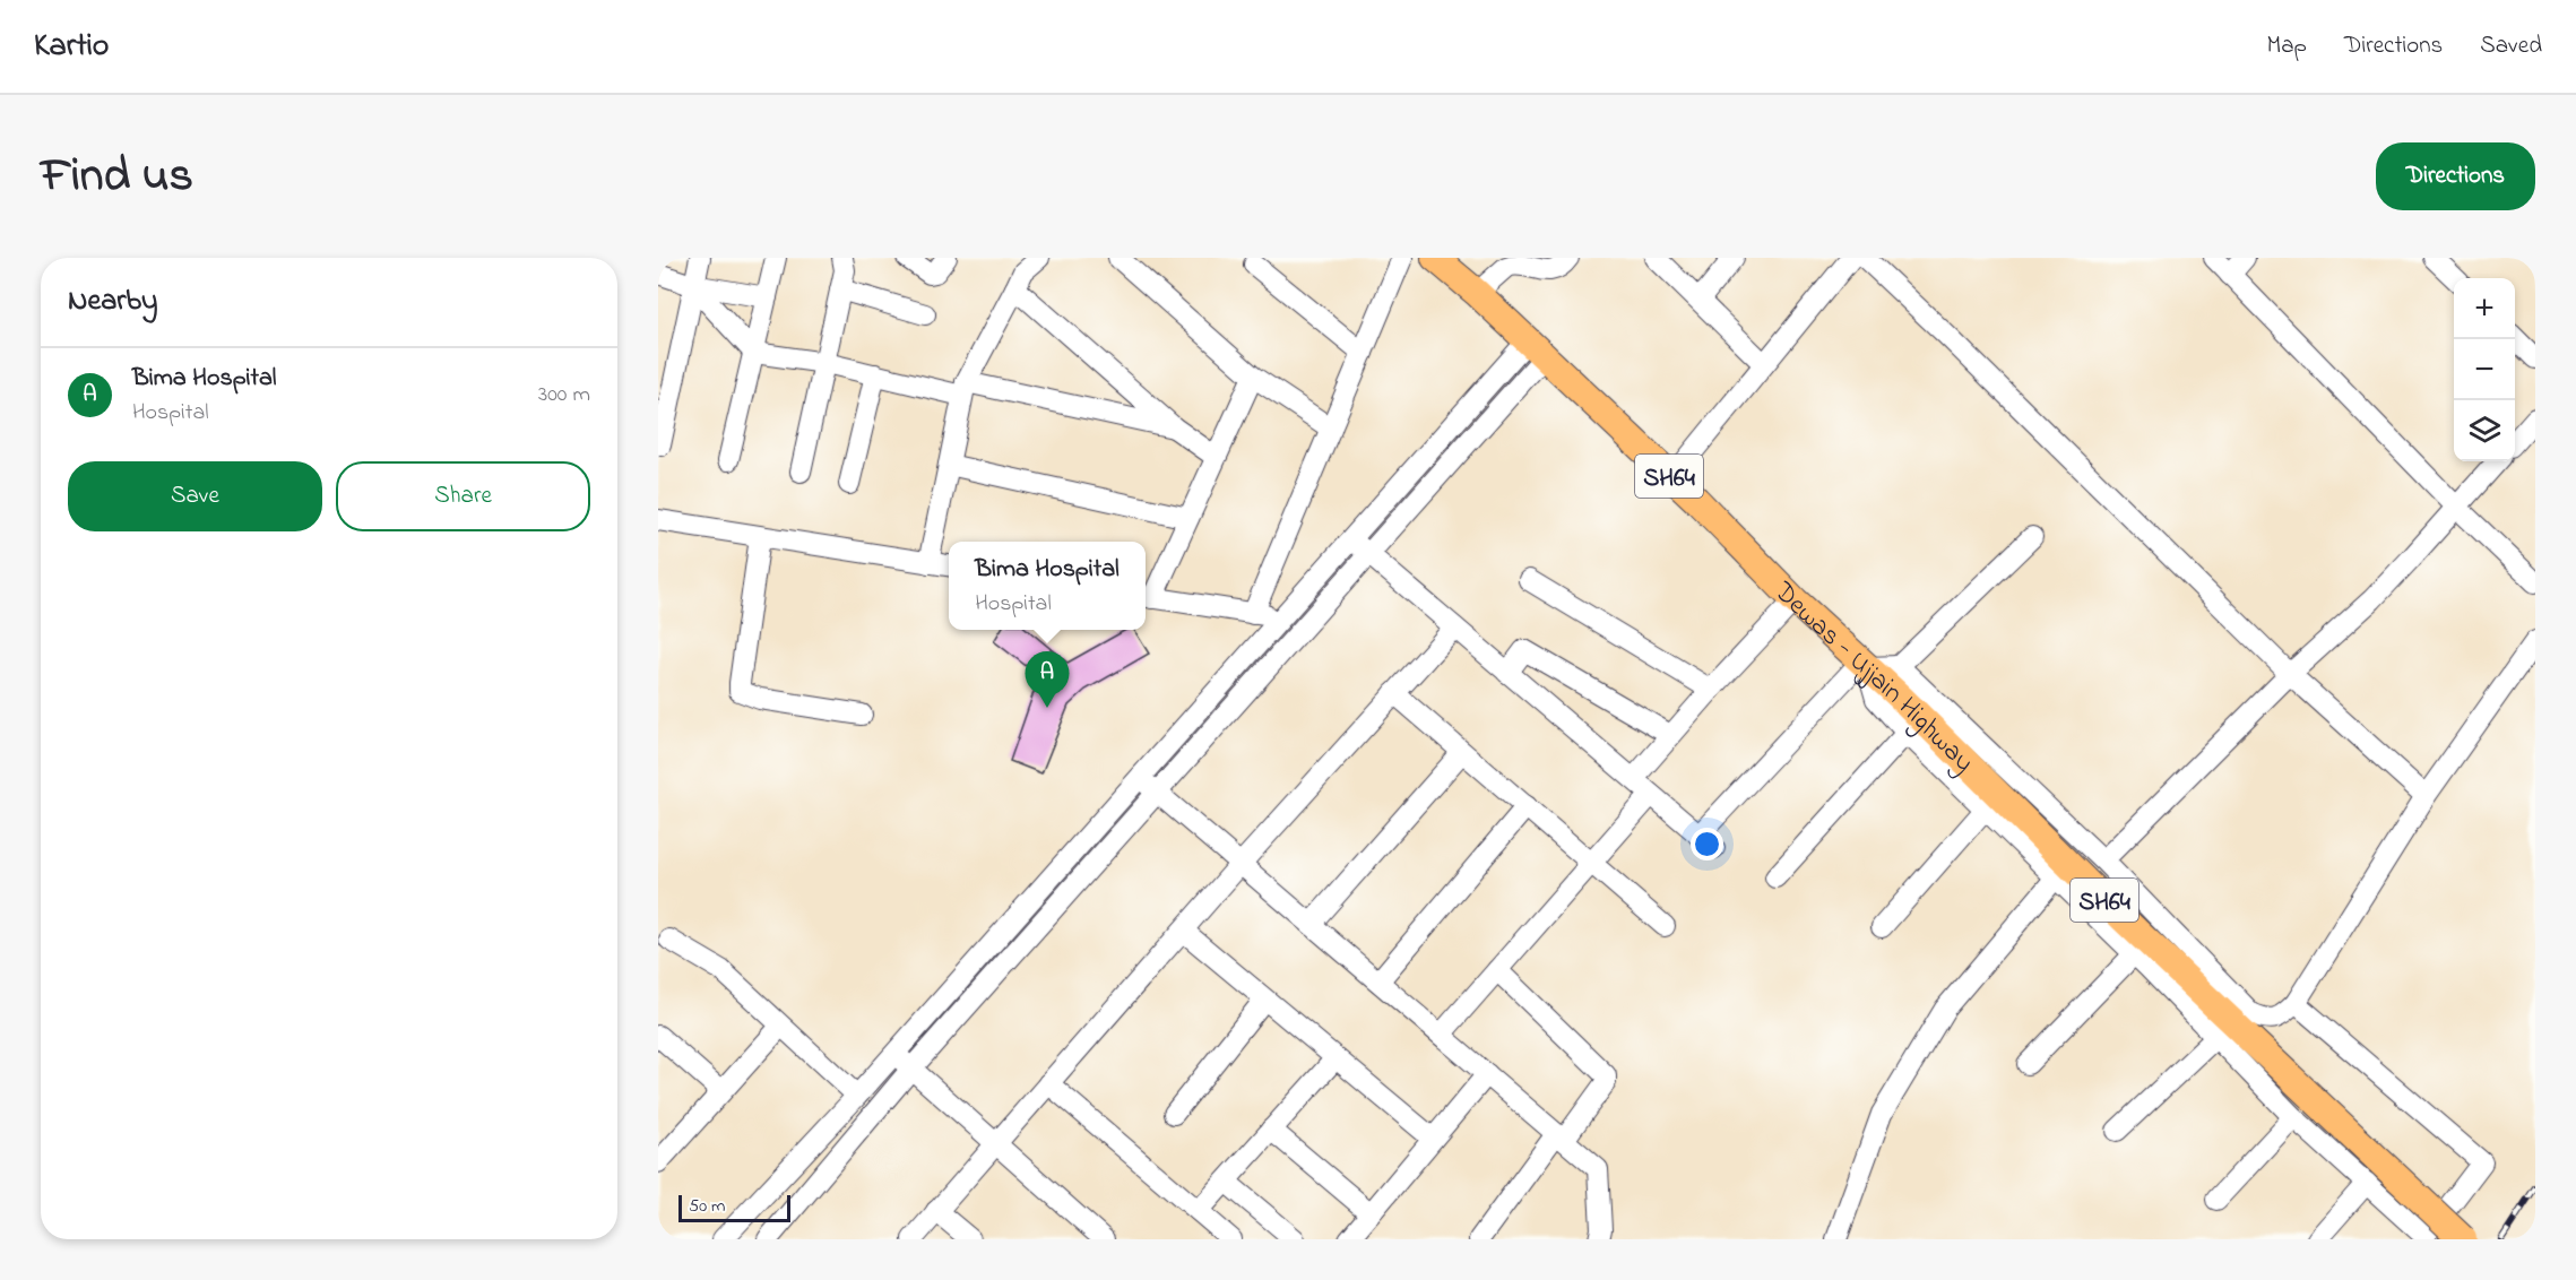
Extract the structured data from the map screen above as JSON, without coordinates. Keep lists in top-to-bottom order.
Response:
{
  "streets": {
    "main road": ["SH64", "Dewas - Ujjain Highway"]
  },
  "crossings": [
    ["SH64", "Dewas - Ujjain Highway"]
  ],
  "scale_bar": "50 m",
  "page": {
    "header": "Kartio",
    "nav": ["Map", "Directions", "Saved"],
    "title": "Find us",
    "buttons": [
      "Directions",
      ["Save", "Share"]
    ],
    "heading": "Nearby",
    "map_buttons": ["+", "−"],
    "list": [
      {
        "mark": "A",
        "name": "Bima Hospital",
        "note": "Hospital",
        "value": "300 m"
      }
    ],
    "popup": ["Bima Hospital", "Hospital"],
    "pins": "A",
    "scale": "50 m"
  }
}
